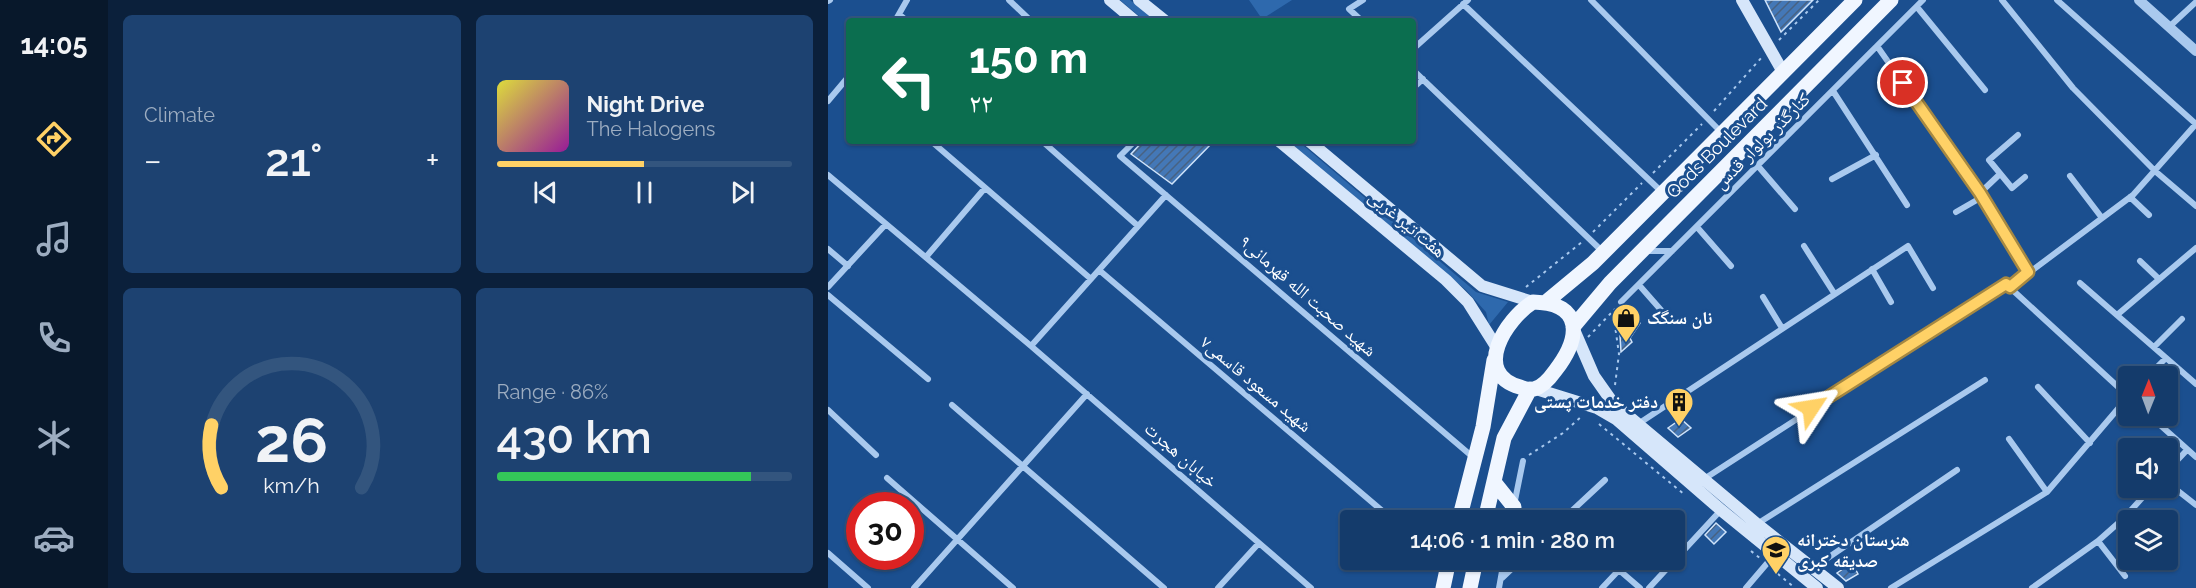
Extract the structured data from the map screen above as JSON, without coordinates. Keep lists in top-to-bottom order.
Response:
{
  "streets": {
    "main road": ["Qods Boulevard", "هفت تیر غربی"],
    "street": [
      "کنارگذر بولوار قدس",
      "شهید صحبت الله قهرمانی۹",
      "شهید مسعود قاسمی۷",
      "خیابان هجرت"
    ]
  },
  "crossings": [
    ["Qods Boulevard", "هفت تیر غربی"]
  ],
  "places": {
    "shop": ["نان سنگک"],
    "building": ["دفتر خدمات پستی"],
    "school or university": ["هنرستان دخترانه صدیقه کبری"]
  },
  "north": "top",
  "page": {
    "tabs": "14:05",
    "tile": [
      "Climate",
      ["Range · 86%", "430 km"]
    ],
    "turn": ["150 m", "۲۲"],
    "song": ["Night Drive", "The Halogens"],
    "heat": ["−", "21°", "+"],
    "limit": "30",
    "trip": "14:06 · 1 min · 280 m",
    "gauge": ["26", "km/h"]
  }
}
